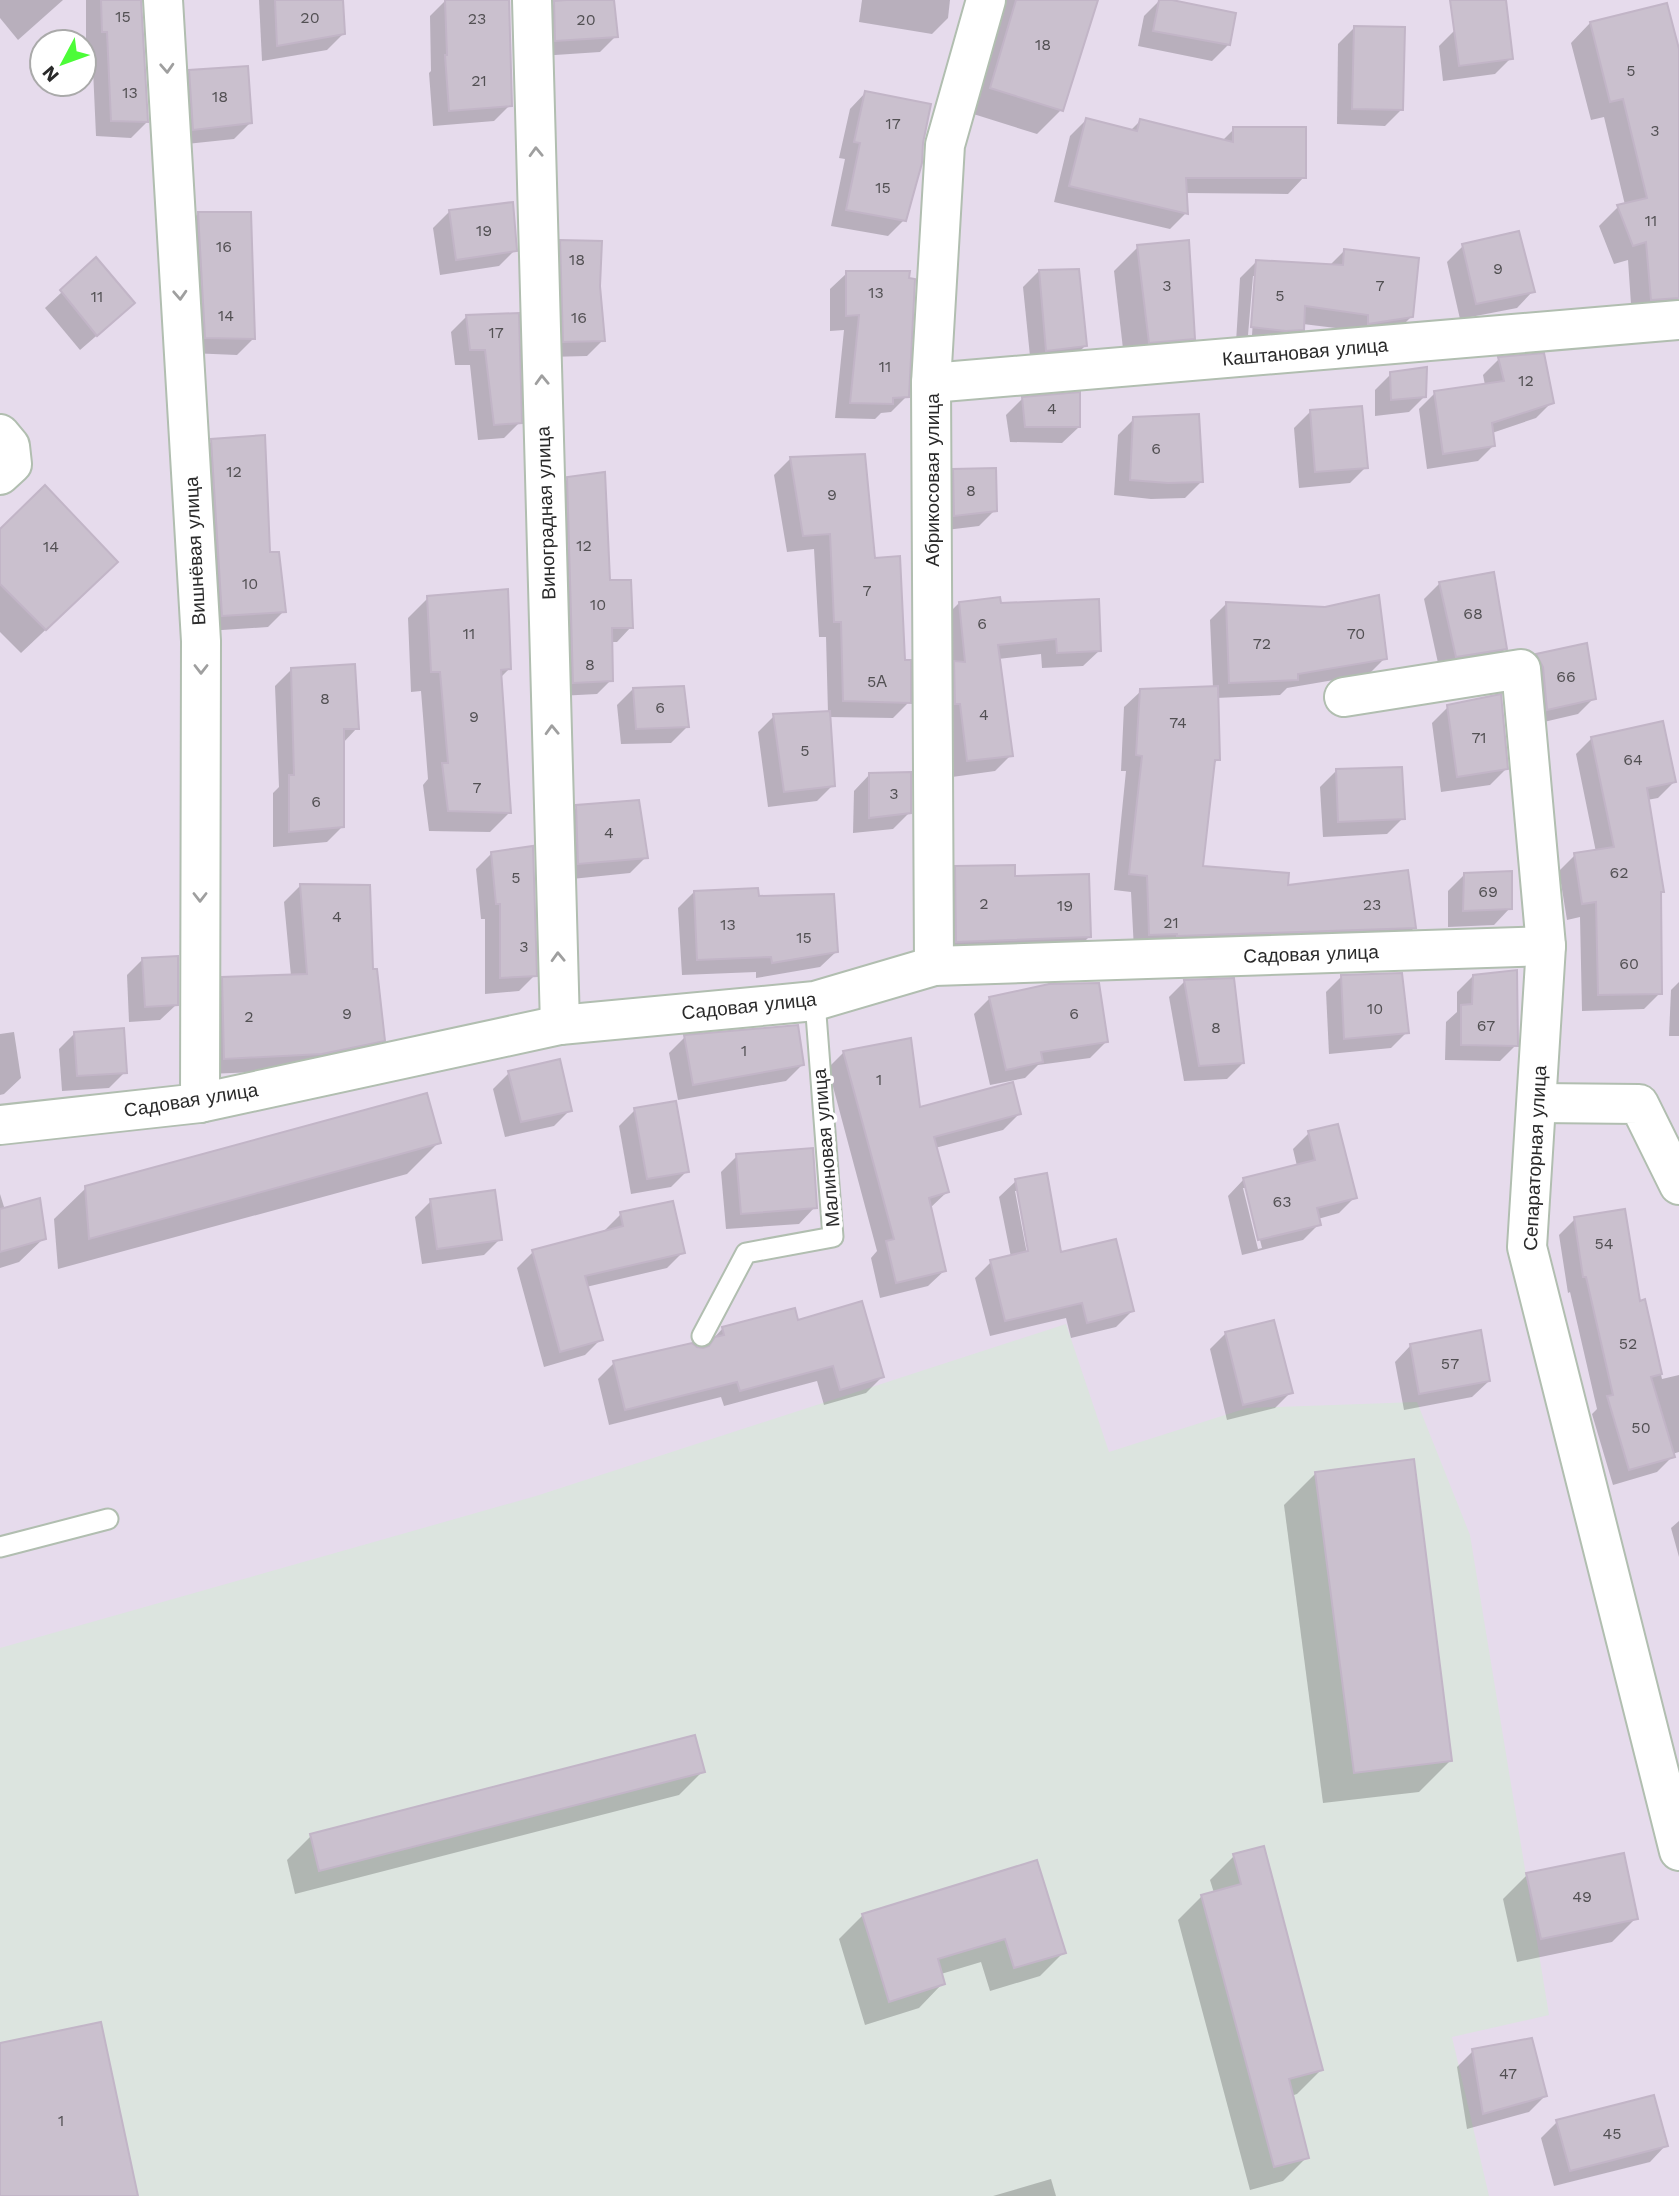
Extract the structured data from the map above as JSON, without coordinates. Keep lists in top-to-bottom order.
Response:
{
  "streets": {
    "street": [
      "Каштановая улица",
      "Абрикосовая улица",
      "Виноградная улица",
      "Вишнёвая улица",
      "Садовая улица",
      "Сепараторная улица"
    ],
    "lane": ["Малиновая улица"]
  },
  "crossings": [
    ["Каштановая улица", "Абрикосовая улица"],
    ["Абрикосовая улица", "Садовая улица"],
    ["Виноградная улица", "Садовая улица"],
    ["Вишнёвая улица", "Садовая улица"],
    ["Садовая улица", "Малиновая улица"],
    ["Садовая улица", "Сепараторная улица"]
  ],
  "one_way": ["Виноградная улица", "Вишнёвая улица"],
  "house_numbers": [
    "15",
    "20",
    "23",
    "20",
    "18",
    "5",
    "21",
    "13",
    "18",
    "17",
    "3",
    "15",
    "11",
    "19",
    "16",
    "18",
    "9",
    "3",
    "7",
    "13",
    "5",
    "11",
    "14",
    "16",
    "17",
    "11",
    "12",
    "4",
    "6",
    "12",
    "8",
    "9",
    "12",
    "14",
    "10",
    "7",
    "10",
    "68",
    "6",
    "11",
    "70",
    "72",
    "8",
    "66",
    "5А",
    "8",
    "6",
    "4",
    "9",
    "74",
    "71",
    "5",
    "64",
    "7",
    "3",
    "6",
    "4",
    "62",
    "5",
    "69",
    "2",
    "23",
    "19",
    "4",
    "21",
    "13",
    "15",
    "3",
    "60",
    "10",
    "9",
    "6",
    "2",
    "67",
    "8",
    "1",
    "1",
    "63",
    "54",
    "52",
    "57",
    "50",
    "49",
    "47",
    "1",
    "45"
  ],
  "north": "bottom left"
}
